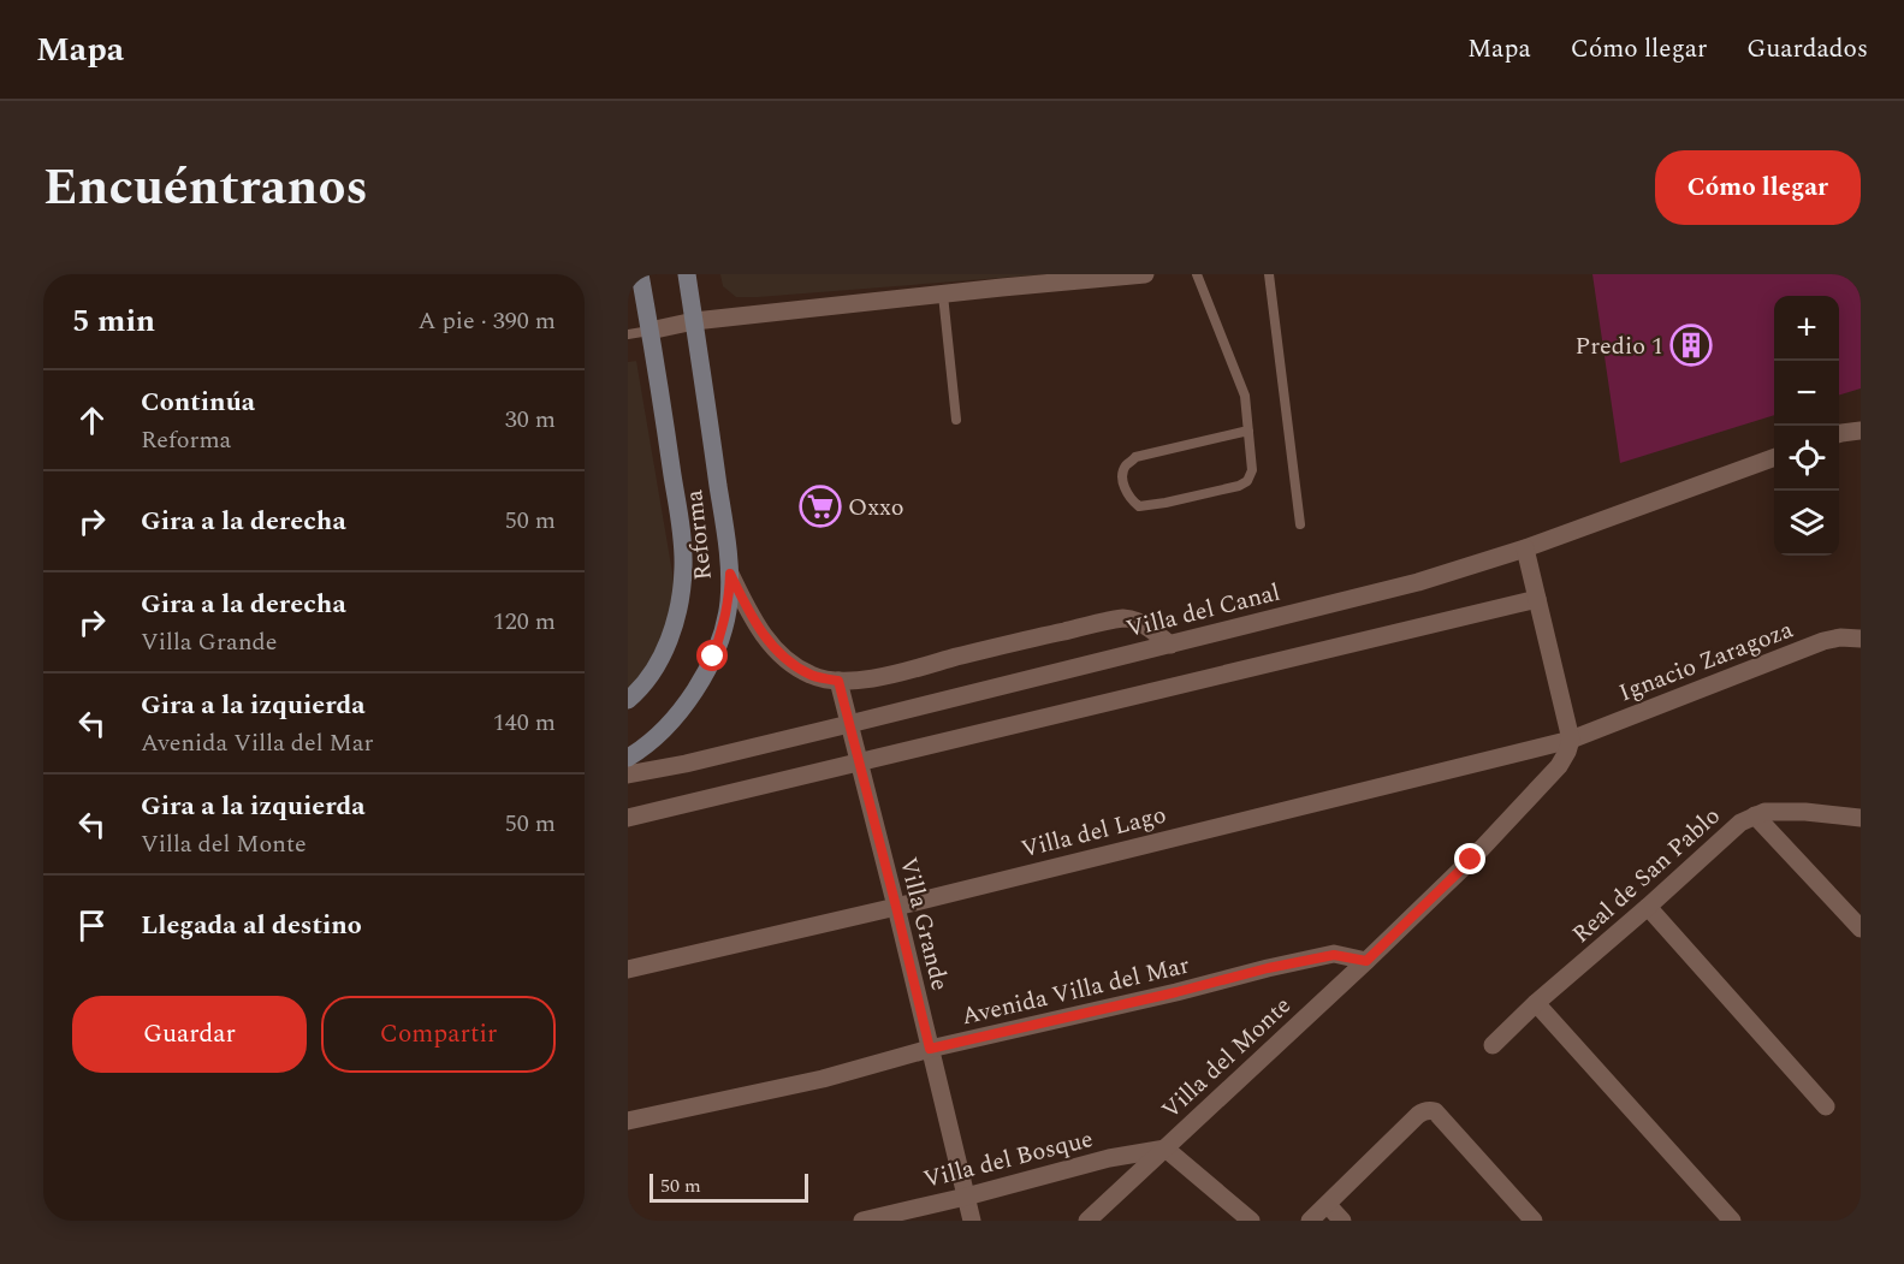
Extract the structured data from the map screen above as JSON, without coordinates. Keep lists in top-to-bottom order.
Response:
{
  "streets": {
    "main road": ["Reforma"],
    "street": [
      "Villa del Canal",
      "Ignacio Zaragoza",
      "Villa del Lago",
      "Real de San Pablo",
      "Villa Grande",
      "Avenida Villa del Mar",
      "Villa del Monte",
      "Villa del Bosque"
    ]
  },
  "crossings": [
    ["Villa del Canal", "Villa Grande"],
    ["Ignacio Zaragoza", "Villa del Lago"],
    ["Ignacio Zaragoza", "Villa del Monte"],
    ["Villa del Lago", "Villa Grande"],
    ["Villa del Lago", "Villa del Monte"],
    ["Villa Grande", "Avenida Villa del Mar"],
    ["Villa Grande", "Villa del Bosque"],
    ["Avenida Villa del Mar", "Villa del Monte"],
    ["Villa del Monte", "Villa del Bosque"]
  ],
  "places": {
    "building": ["Predio 1"],
    "supermarket": ["Oxxo"]
  },
  "scale_bar": "50 m",
  "page": {
    "header": "Mapa",
    "nav": ["Mapa", "Cómo llegar", "Guardados"],
    "title": "Encuéntranos",
    "buttons": [
      "Cómo llegar",
      ["Guardar", "Compartir"]
    ],
    "heading": ["5 min", "A pie · 390 m"],
    "map_buttons": ["+", "−"],
    "list": [
      ["Continúa", "Reforma", "30 m"],
      ["Gira a la derecha", "50 m"],
      ["Gira a la derecha", "Villa Grande", "120 m"],
      ["Gira a la izquierda", "Avenida Villa del Mar", "140 m"],
      ["Gira a la izquierda", "Villa del Monte", "50 m"],
      "Llegada al destino"
    ],
    "scale": "50 m"
  }
}
